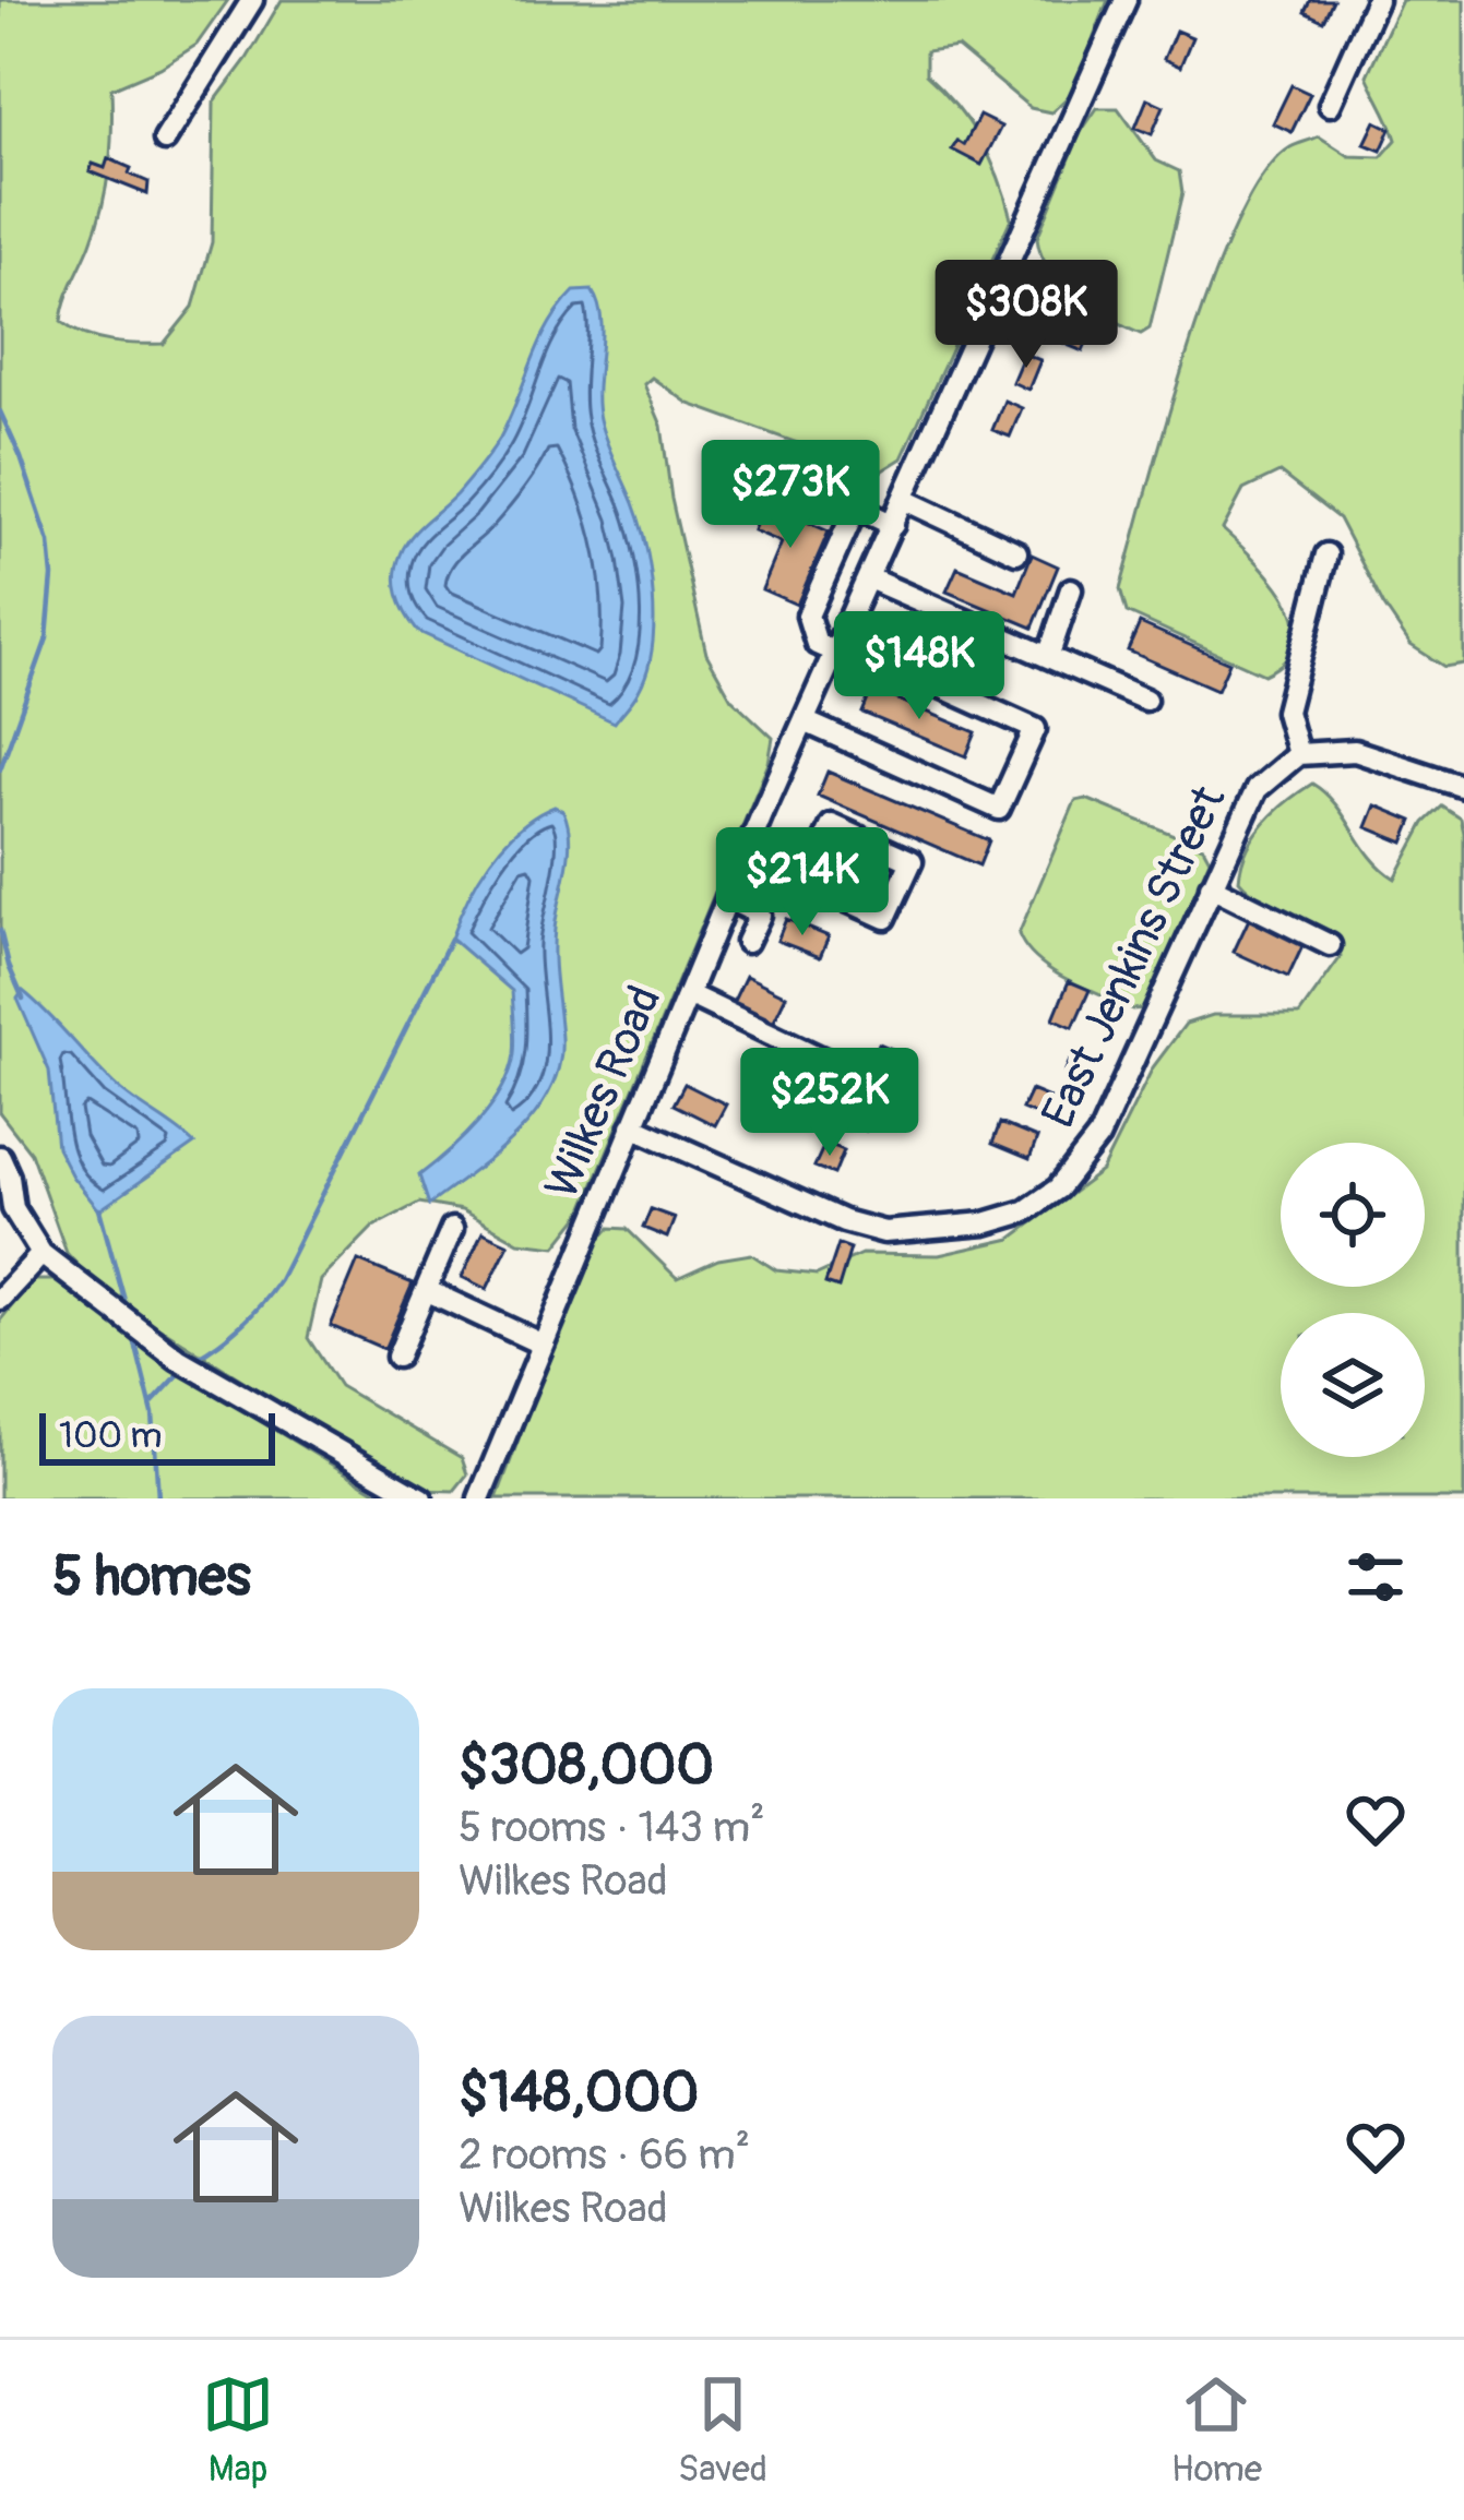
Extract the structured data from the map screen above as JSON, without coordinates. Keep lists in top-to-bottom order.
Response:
{
  "streets": {
    "street": ["East Jenkins Street", "Wilkes Road"]
  },
  "crossings": [
    ["East Jenkins Street", "Wilkes Road"]
  ],
  "scale_bar": "100 m",
  "page": {
    "price": [
      "$308K",
      "$273K",
      "$148K",
      "$214K",
      "$252K"
    ],
    "scale": "100 m",
    "heading": "5 homes",
    "list": [
      {
        "name": "$308,000",
        "note": "5 rooms · 143 m² · Wilkes Road"
      },
      {
        "name": "$148,000",
        "note": "2 rooms · 66 m² · Wilkes Road"
      }
    ],
    "tabs": ["Map", "Saved", "Home"]
  }
}
